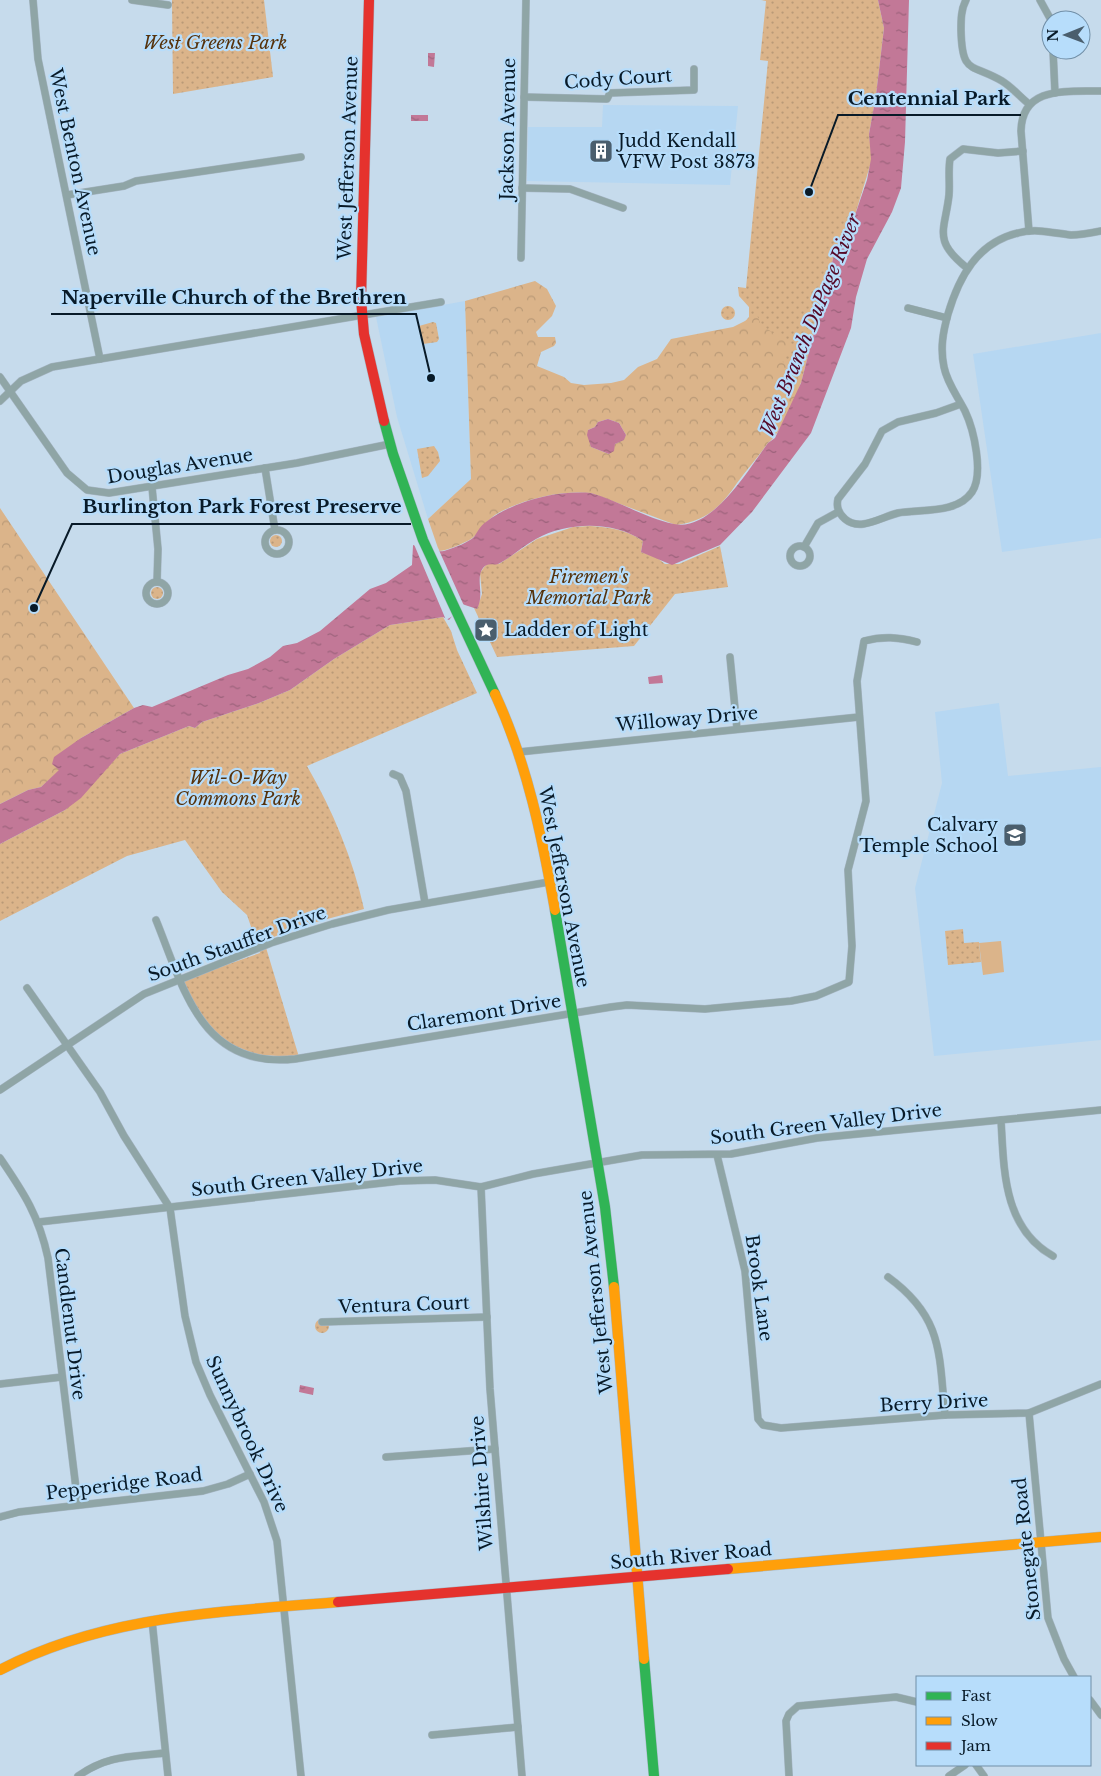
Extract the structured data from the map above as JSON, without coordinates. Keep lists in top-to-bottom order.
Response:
{
  "streets": {
    "street": [
      "Cody Court",
      "Jackson Avenue",
      "West Jefferson Avenue",
      "West Benton Avenue",
      "Douglas Avenue",
      "Willoway Drive",
      "South Stauffer Drive",
      "Claremont Drive",
      "South Green Valley Drive",
      "Brook Lane",
      "Ventura Court",
      "Candlenut Drive",
      "Berry Drive",
      "Sunnybrook Drive",
      "Wilshire Drive",
      "Pepperidge Road",
      "Stonegate Road",
      "South River Road"
    ]
  },
  "crossings": [
    ["Cody Court", "Jackson Avenue"],
    ["West Jefferson Avenue", "Douglas Avenue"],
    ["West Jefferson Avenue", "Willoway Drive"],
    ["West Jefferson Avenue", "South Stauffer Drive"],
    ["West Jefferson Avenue", "Claremont Drive"],
    ["West Jefferson Avenue", "South Green Valley Drive"],
    ["West Jefferson Avenue", "South River Road"],
    ["Willoway Drive", "Claremont Drive"],
    ["South Stauffer Drive", "Claremont Drive"],
    ["South Stauffer Drive", "Sunnybrook Drive"],
    ["South Green Valley Drive", "Brook Lane"],
    ["South Green Valley Drive", "Candlenut Drive"],
    ["South Green Valley Drive", "Sunnybrook Drive"],
    ["South Green Valley Drive", "Wilshire Drive"],
    ["Brook Lane", "Berry Drive"],
    ["Ventura Court", "Wilshire Drive"],
    ["Candlenut Drive", "Pepperidge Road"],
    ["Berry Drive", "Stonegate Road"],
    ["Sunnybrook Drive", "Pepperidge Road"],
    ["Sunnybrook Drive", "South River Road"],
    ["Wilshire Drive", "South River Road"],
    ["Stonegate Road", "South River Road"]
  ],
  "water": ["West Branch DuPage River"],
  "parks": ["West Greens Park", "Firemen's Memorial Park", "Wil-O-Way Commons Park"],
  "places": {
    "building": ["Judd Kendall VFW Post 3873"],
    "other": ["Centennial Park", "Naperville Church of the Brethren", "Burlington Park Forest Preserve"],
    "place": ["Ladder of Light"],
    "school or university": ["Calvary Temple School"]
  },
  "legend": ["Fast", "Slow", "Jam"],
  "north": "left"
}
